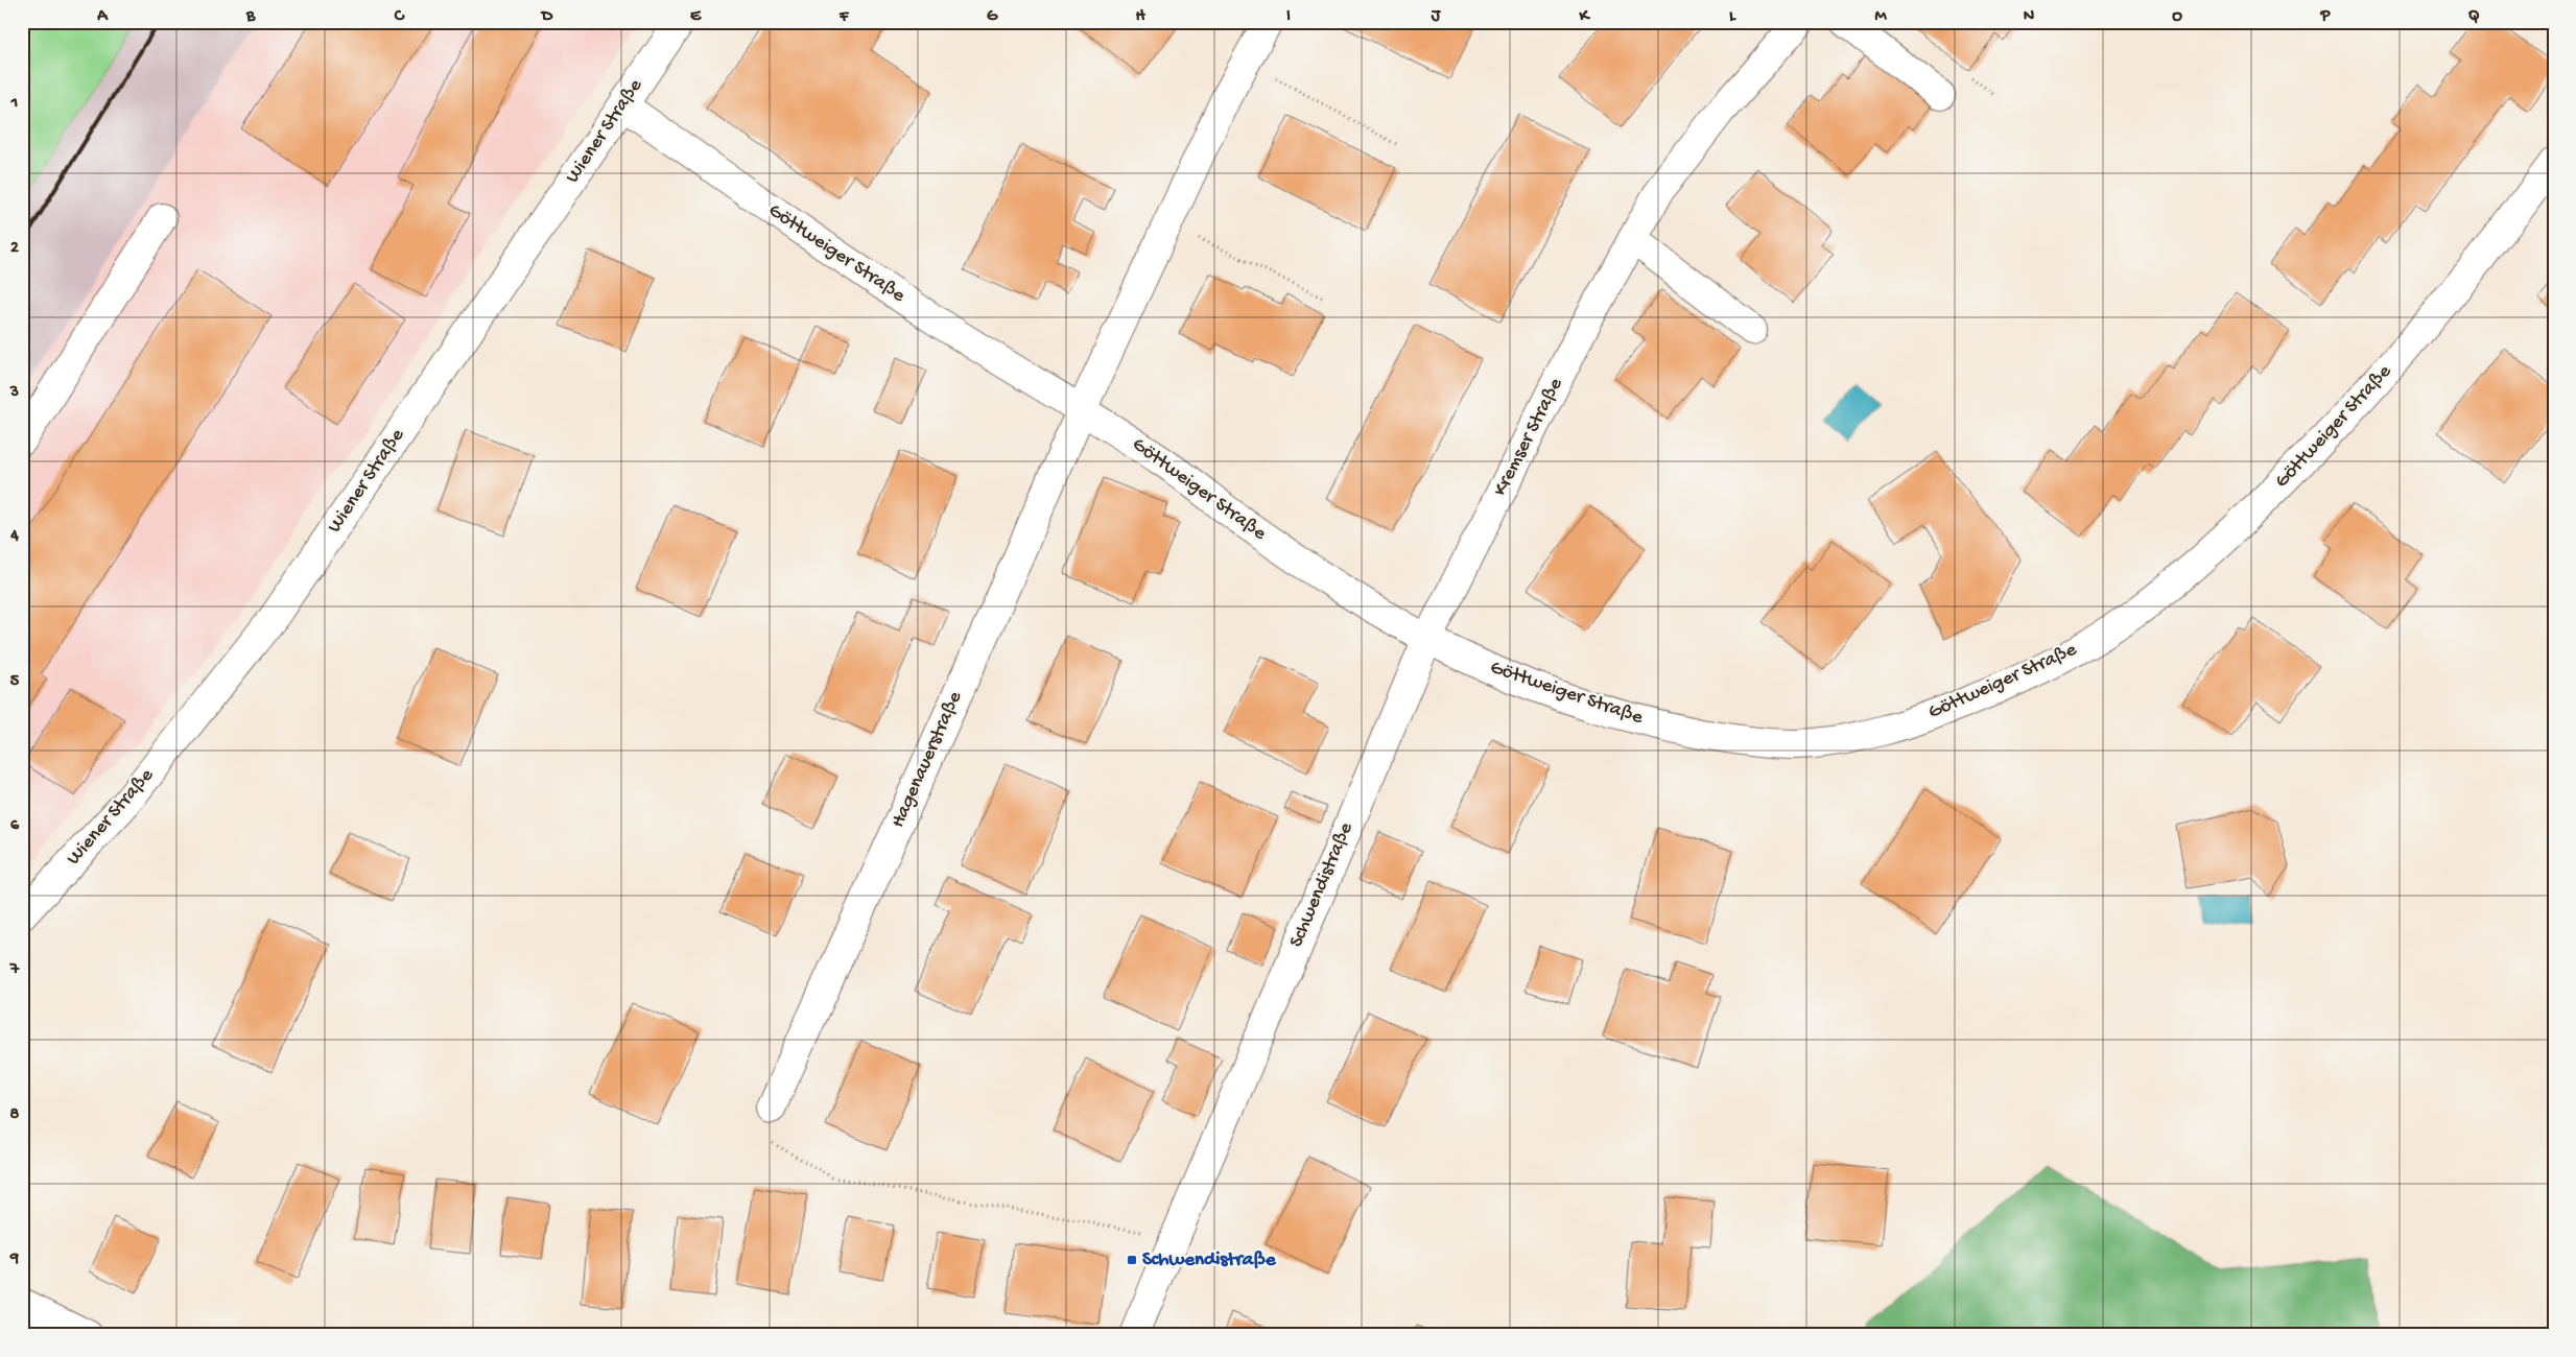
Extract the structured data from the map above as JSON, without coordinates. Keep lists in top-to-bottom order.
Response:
{
  "streets": {
    "street": [
      "Wiener Straße",
      "Göttweiger Straße",
      "Kremser Straße",
      "Hagenauerstraße",
      "Schwendistraße"
    ]
  },
  "crossings": [
    ["Wiener Straße", "Göttweiger Straße"],
    ["Göttweiger Straße", "Kremser Straße"],
    ["Göttweiger Straße", "Hagenauerstraße"],
    ["Göttweiger Straße", "Schwendistraße"],
    ["Kremser Straße", "Schwendistraße"]
  ],
  "places": {
    "transit": ["Schwendistraße"]
  },
  "grid": {
    "columns": [
      "A",
      "B",
      "C",
      "D",
      "E",
      "F",
      "G",
      "H",
      "I",
      "J",
      "K",
      "L",
      "M",
      "N",
      "O",
      "P",
      "Q"
    ],
    "rows": [
      "1",
      "2",
      "3",
      "4",
      "5",
      "6",
      "7",
      "8",
      "9"
    ]
  }
}
